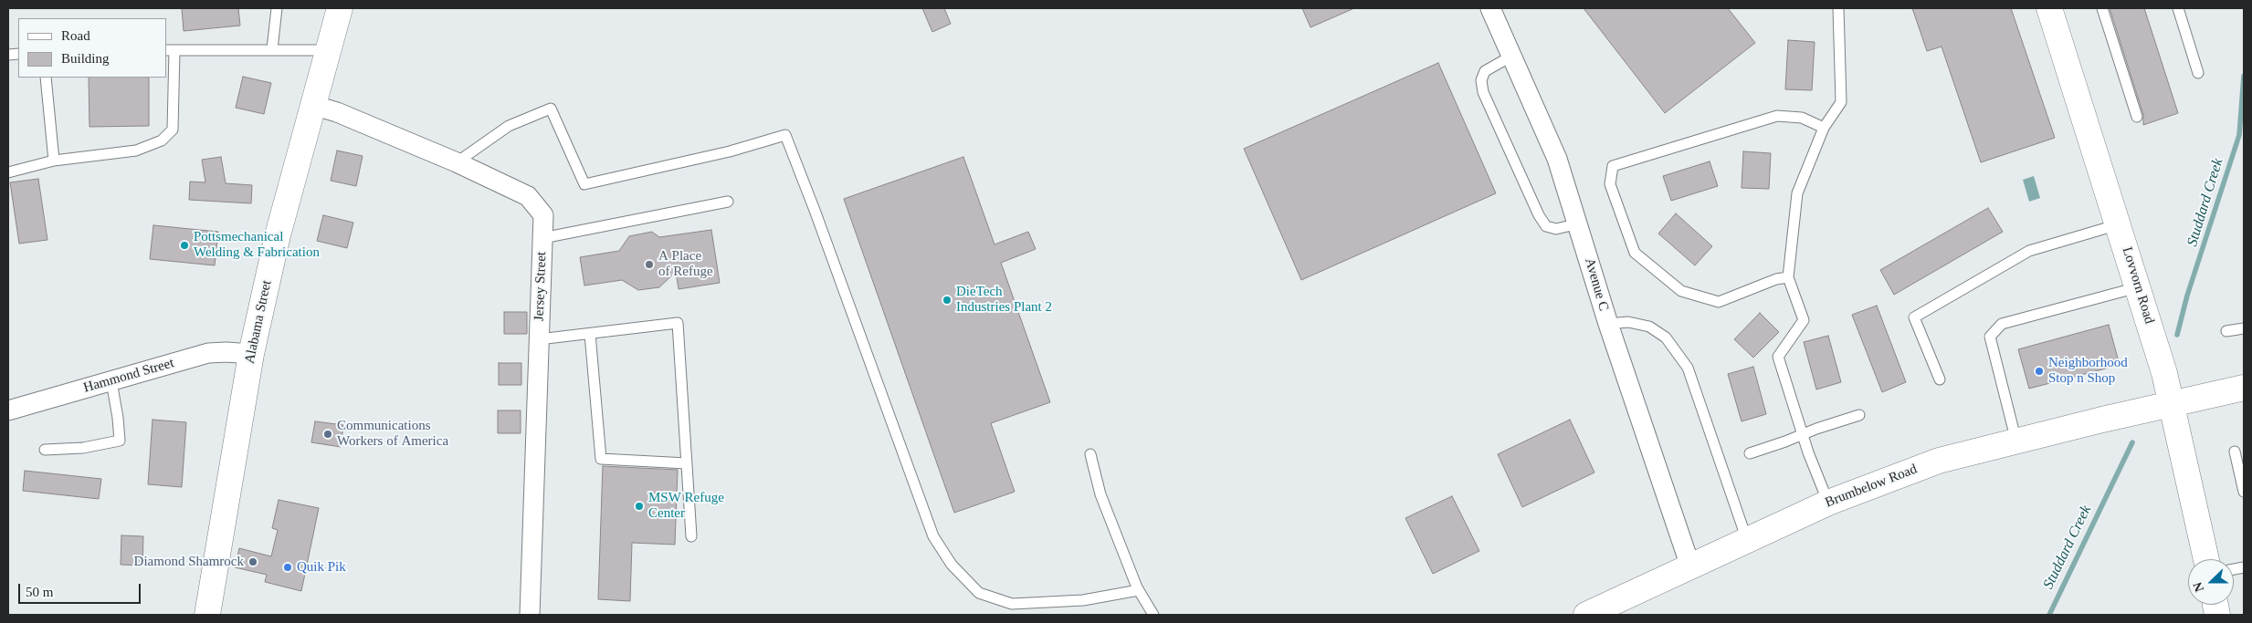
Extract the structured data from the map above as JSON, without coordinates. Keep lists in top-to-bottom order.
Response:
{
  "streets": {
    "street": [
      "Avenue C",
      "Lovvorn Road",
      "Jersey Street",
      "Alabama Street",
      "Hammond Street",
      "Brumbelow Road"
    ]
  },
  "crossings": [
    ["Avenue C", "Brumbelow Road"],
    ["Lovvorn Road", "Brumbelow Road"],
    ["Jersey Street", "Alabama Street"],
    ["Alabama Street", "Hammond Street"]
  ],
  "water": ["Studdard Creek"],
  "places": [
    "Pottsmechanical Welding & Fabrication",
    "A Place of Refuge",
    "DieTech Industries Plant 2",
    "Neighborhood Stop n Shop",
    "Communications Workers of America",
    "MSW Refuge Center",
    "Diamond Shamrock",
    "Quik Pik"
  ],
  "legend": ["Road", "Building"],
  "scale_bar": "50 m",
  "north": "left"
}
